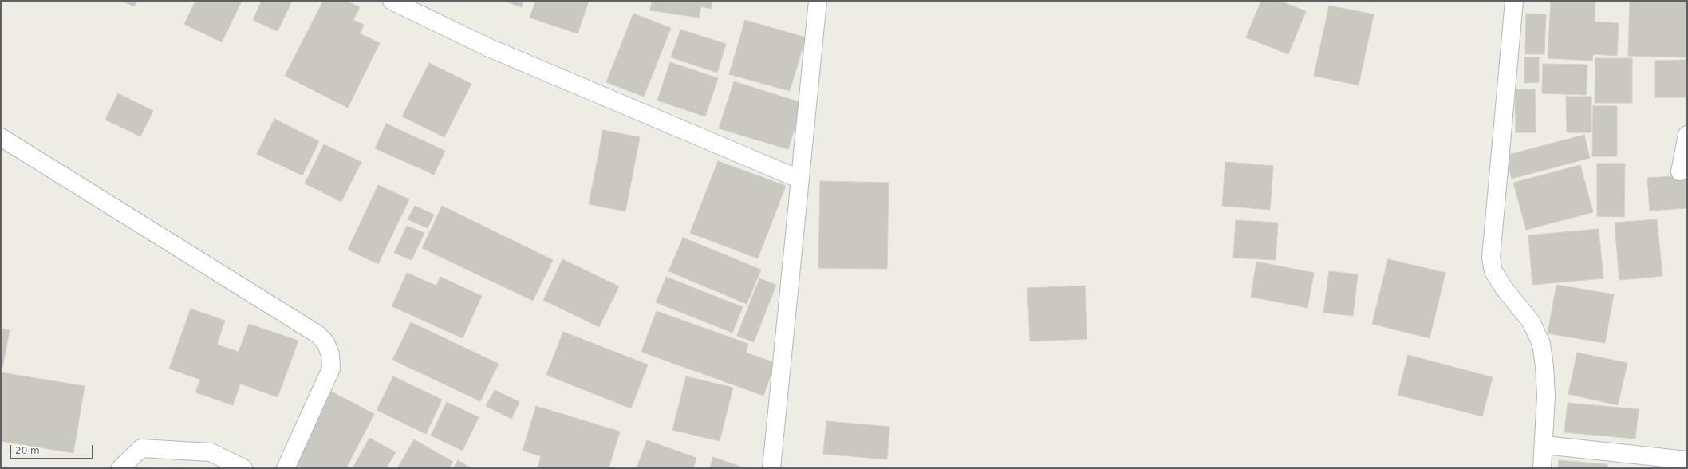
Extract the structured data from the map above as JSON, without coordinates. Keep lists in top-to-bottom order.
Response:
{
  "scale_bar": "20 m"
}
